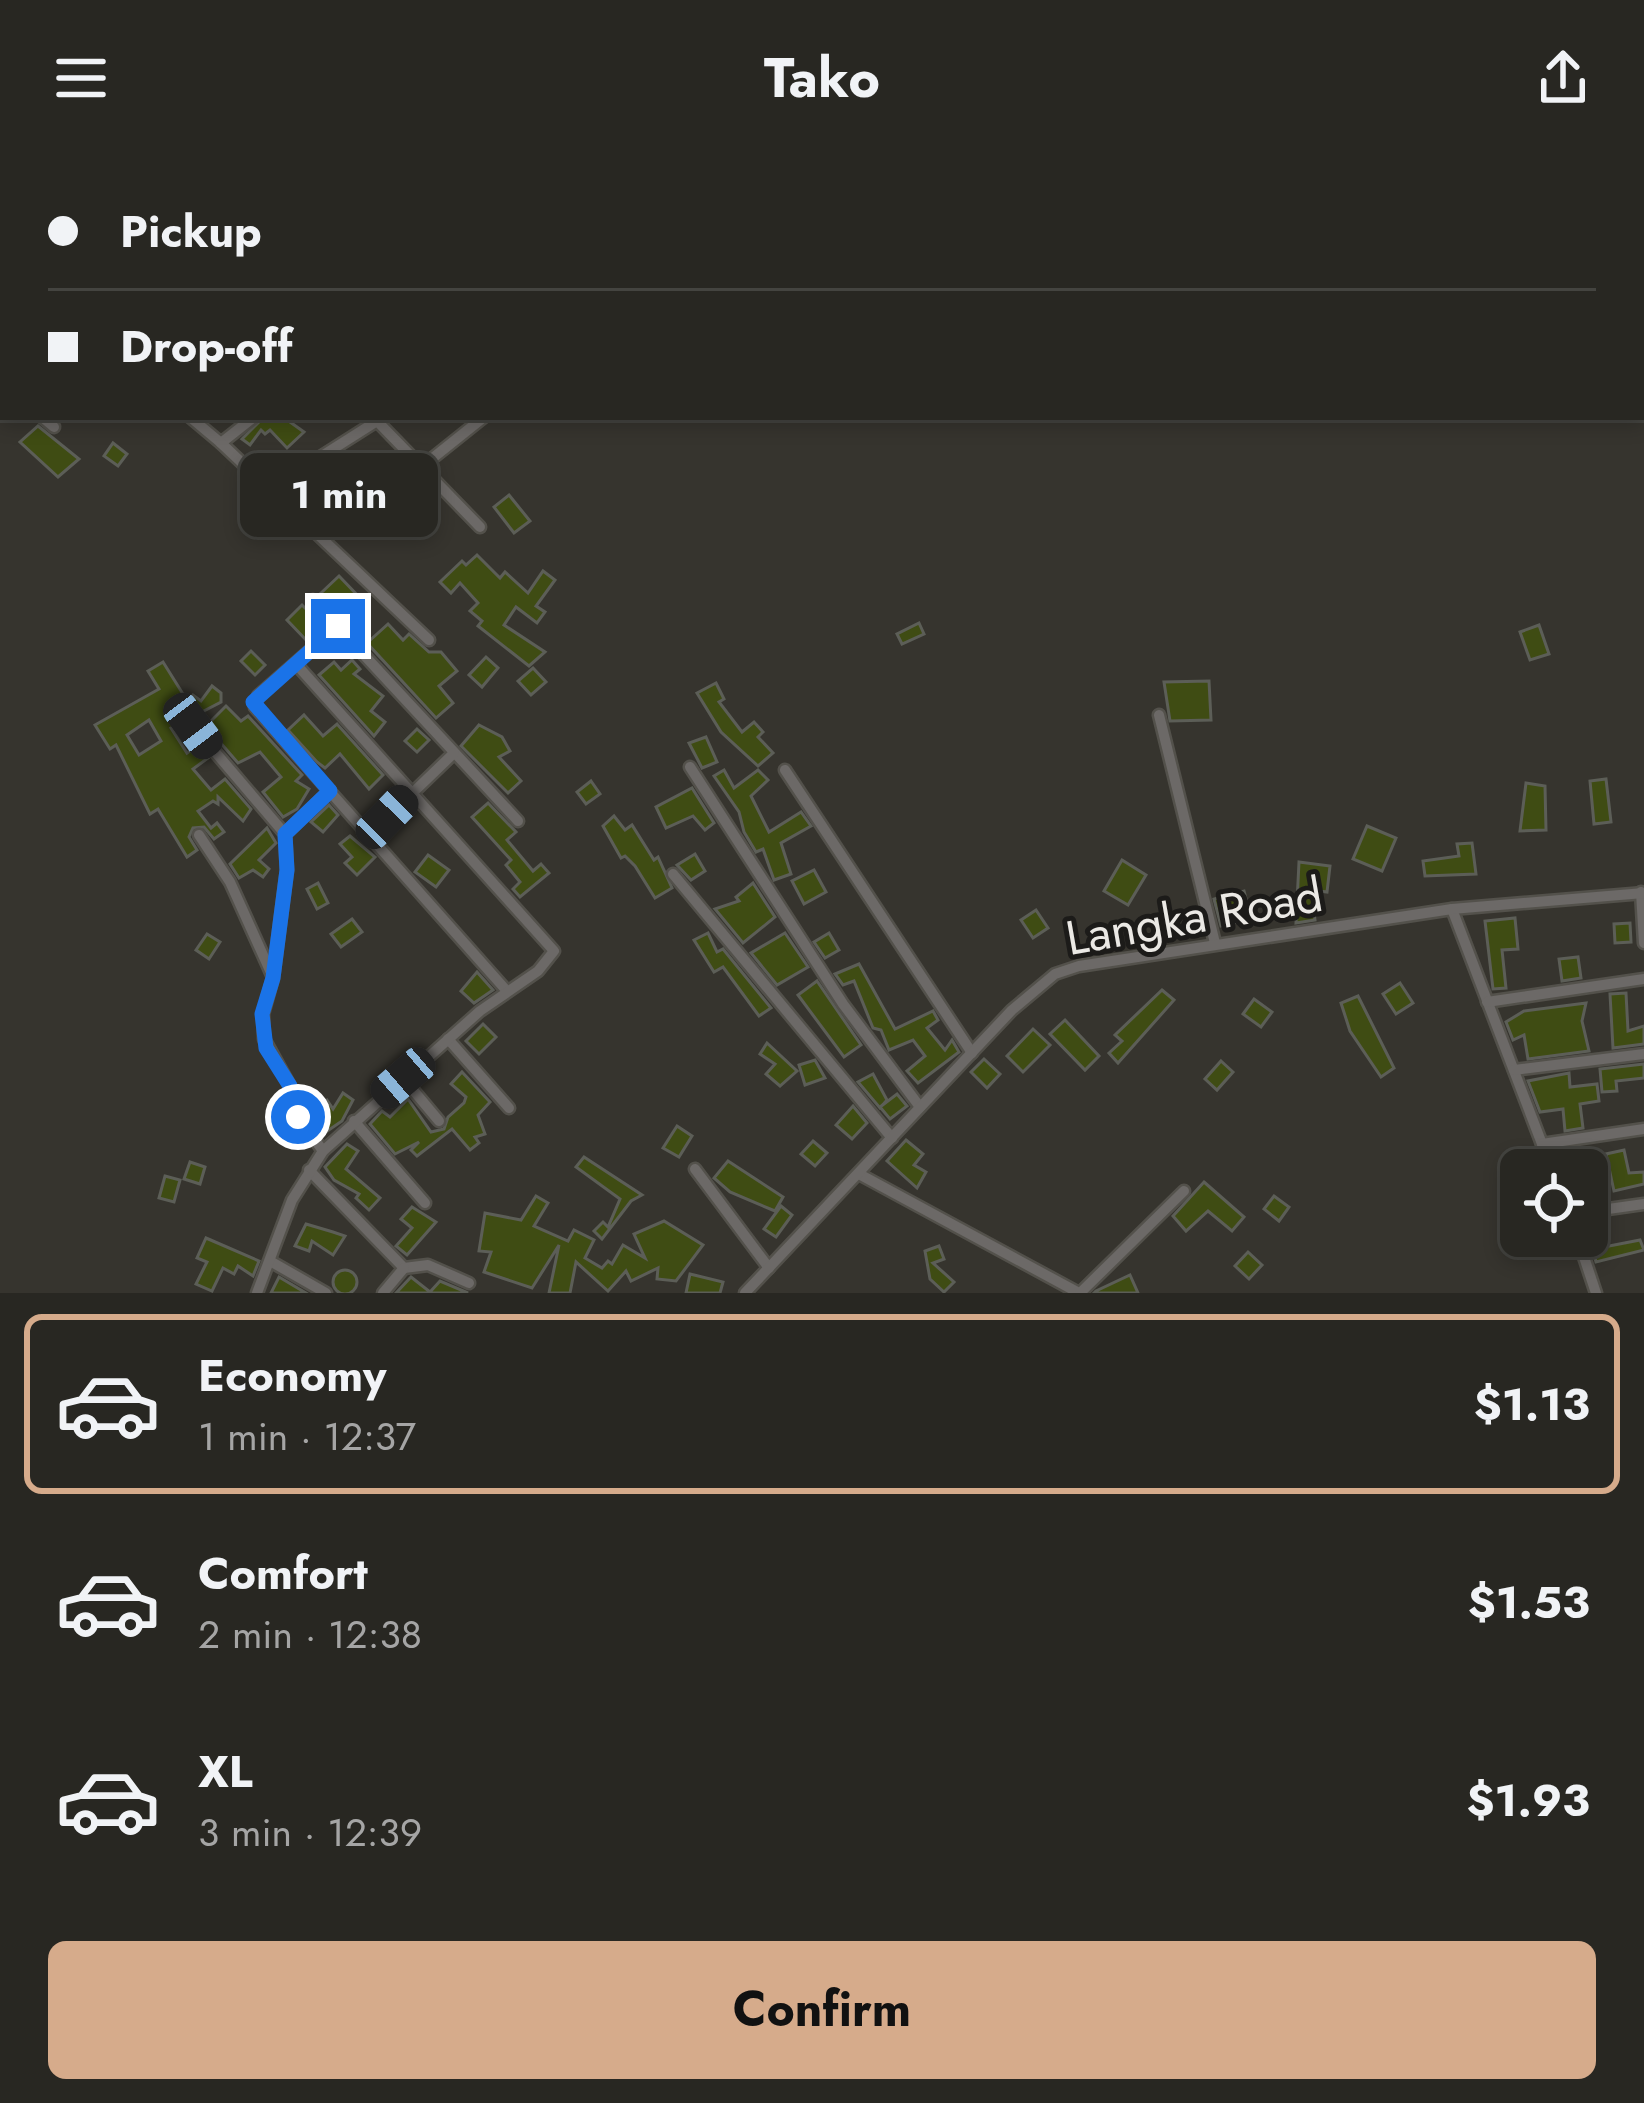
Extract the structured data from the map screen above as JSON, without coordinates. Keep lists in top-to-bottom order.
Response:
{
  "streets": {
    "street": ["Langka Road"]
  },
  "page": {
    "header": "Tako",
    "banner": ["Pickup", "Drop-off"],
    "bubble": "1 min",
    "list": [
      {
        "name": "Economy",
        "note": "1 min · 12:37",
        "value": "$1.13"
      },
      {
        "name": "Comfort",
        "note": "2 min · 12:38",
        "value": "$1.53"
      },
      {
        "name": "XL",
        "note": "3 min · 12:39",
        "value": "$1.93"
      }
    ],
    "buttons": "Confirm"
  }
}
